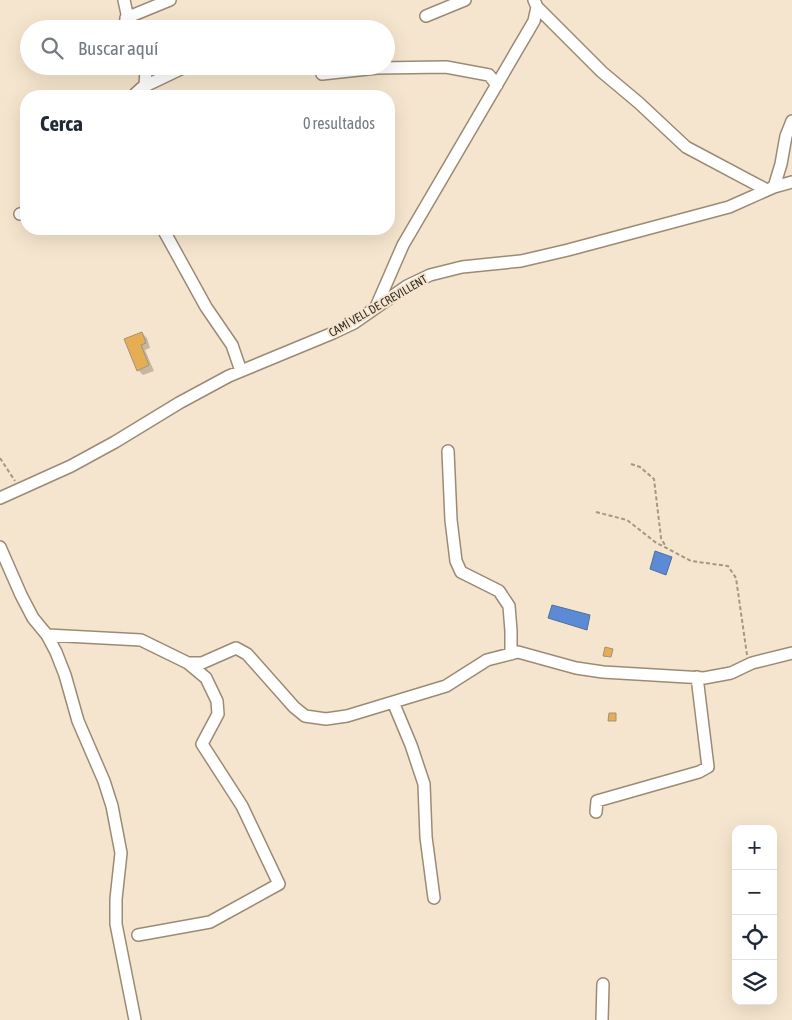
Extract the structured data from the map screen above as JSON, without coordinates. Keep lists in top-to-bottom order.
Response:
{
  "streets": {
    "street": ["CAMÍ VELL DE CREVILLENT"]
  },
  "page": {
    "search": "Buscar aquí",
    "heading": ["Cerca", "0 resultados"],
    "map_buttons": ["+", "−"]
  }
}
